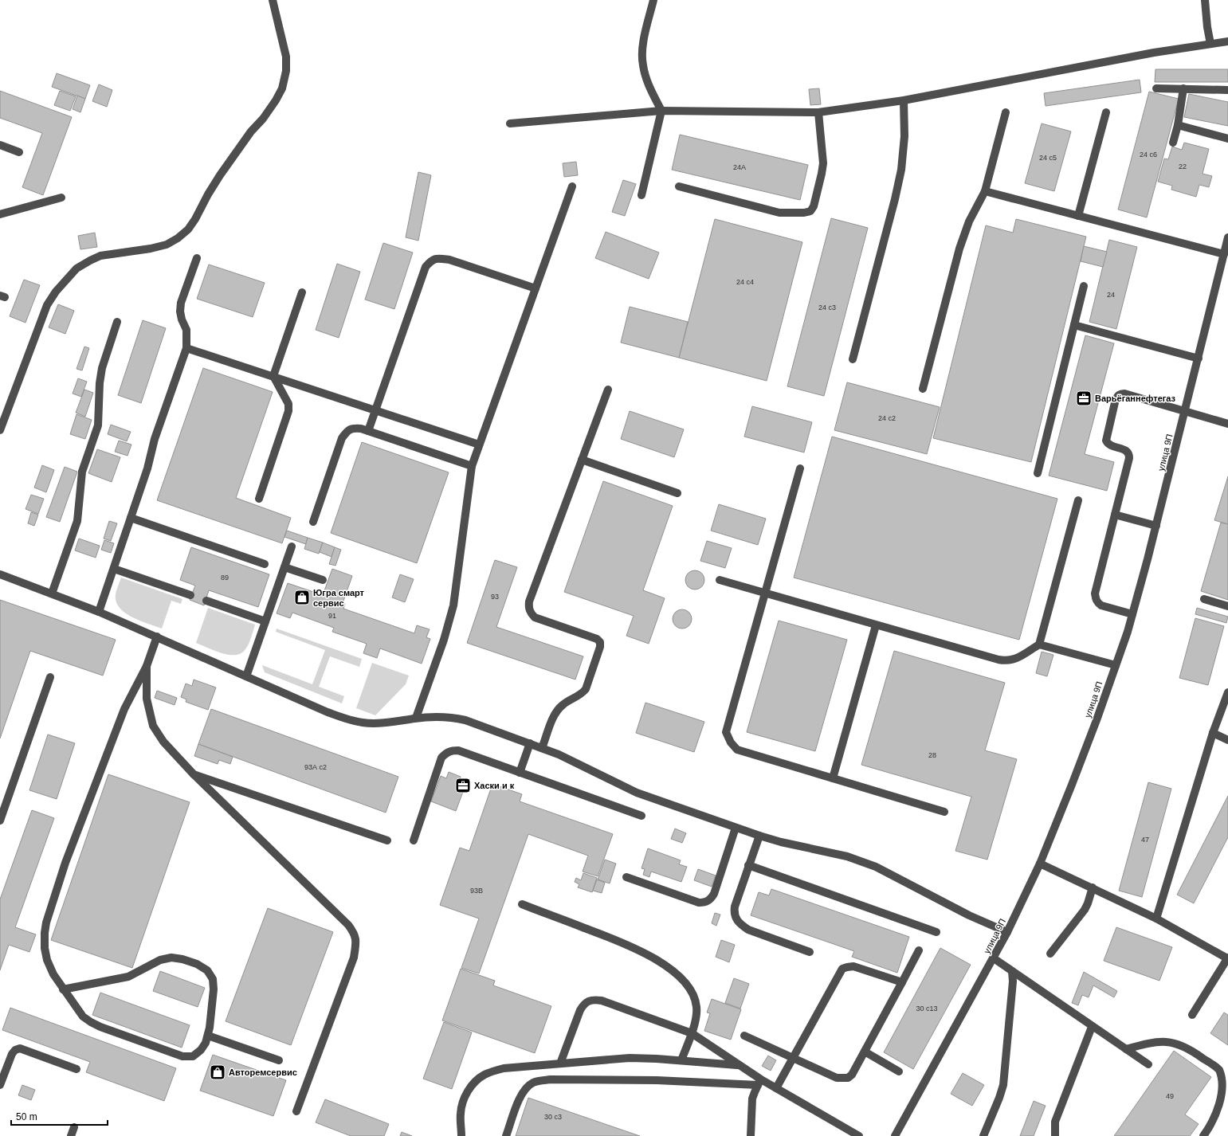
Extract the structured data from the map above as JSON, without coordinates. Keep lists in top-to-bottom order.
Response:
{
  "streets": {
    "street": ["улица 9П"]
  },
  "places": {
    "office": ["Варьёганнефтегаз", "Хаски и к"],
    "shop": ["Югра смарт сервис", "Авторемсервис"]
  },
  "house_numbers": [
    "24 с6",
    "24 с5",
    "22",
    "24А",
    "24 с4",
    "24",
    "24 с3",
    "24 с2",
    "89",
    "93",
    "91",
    "28",
    "93А с2",
    "47",
    "93В",
    "30 с13",
    "49",
    "30 с3"
  ],
  "scale_bar": "50 m"
}
